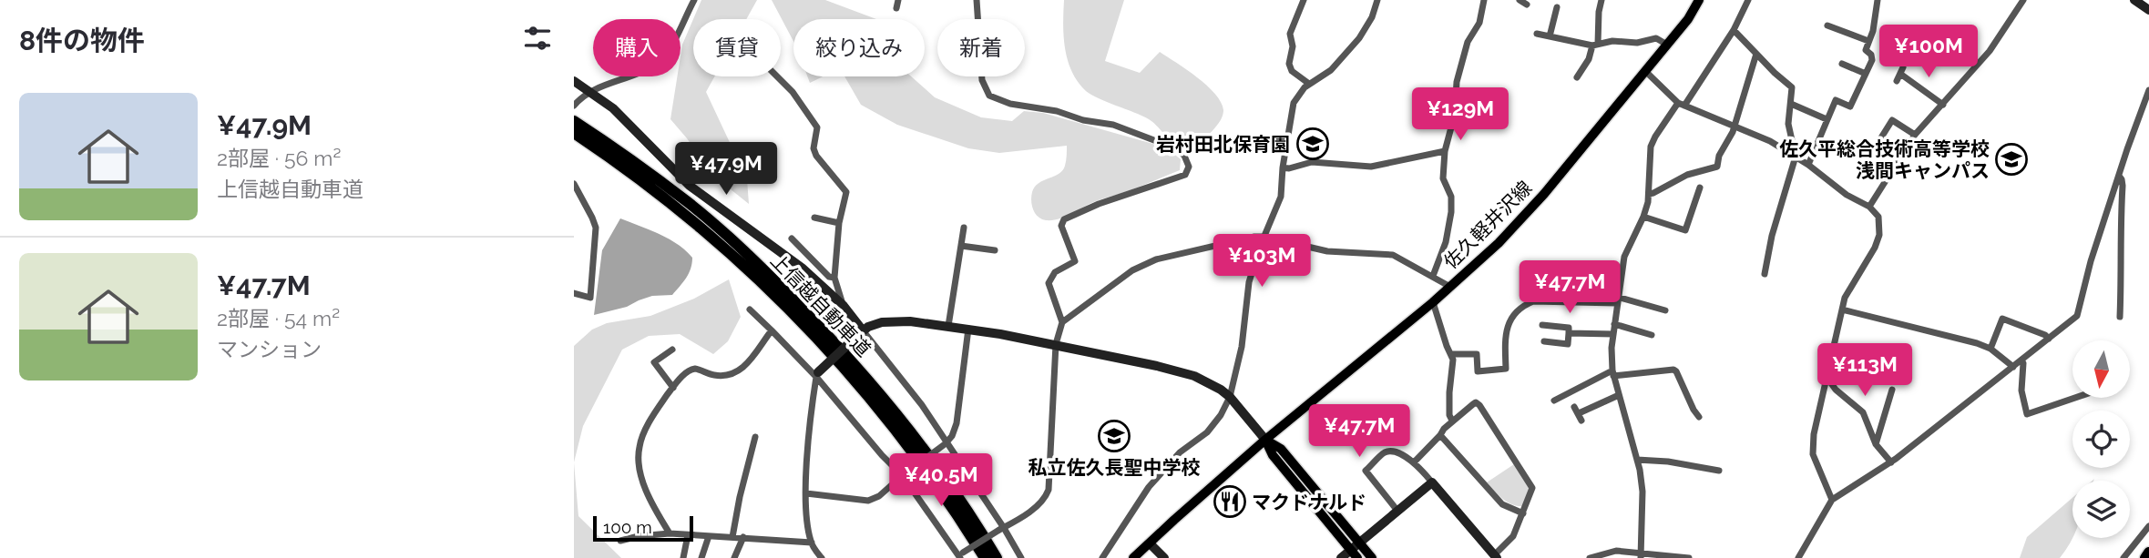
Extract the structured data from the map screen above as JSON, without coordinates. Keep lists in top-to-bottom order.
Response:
{
  "streets": {
    "highway": ["上信越自動車道"],
    "main road": ["佐久軽井沢線"]
  },
  "places": {
    "school or university": ["岩村田北保育園", "佐久平総合技術高等学校 浅間キャンパス", "私立佐久長聖中学校"],
    "restaurant": ["マクドナルド"]
  },
  "scale_bar": "100 m",
  "north": "bottom",
  "page": {
    "heading": "8件の物件",
    "chip": [
      "購入",
      "賃貸",
      "絞り込み",
      "新着"
    ],
    "price": [
      "¥100M",
      "¥129M",
      "¥47.9M",
      "¥103M",
      "¥47.7M",
      "¥113M",
      "¥47.7M",
      "¥40.5M"
    ],
    "list": [
      {
        "name": "¥47.9M",
        "note": "2部屋 · 56 m² · 上信越自動車道"
      },
      {
        "name": "¥47.7M",
        "note": "2部屋 · 54 m² · マンション"
      }
    ],
    "scale": "100 m"
  }
}
